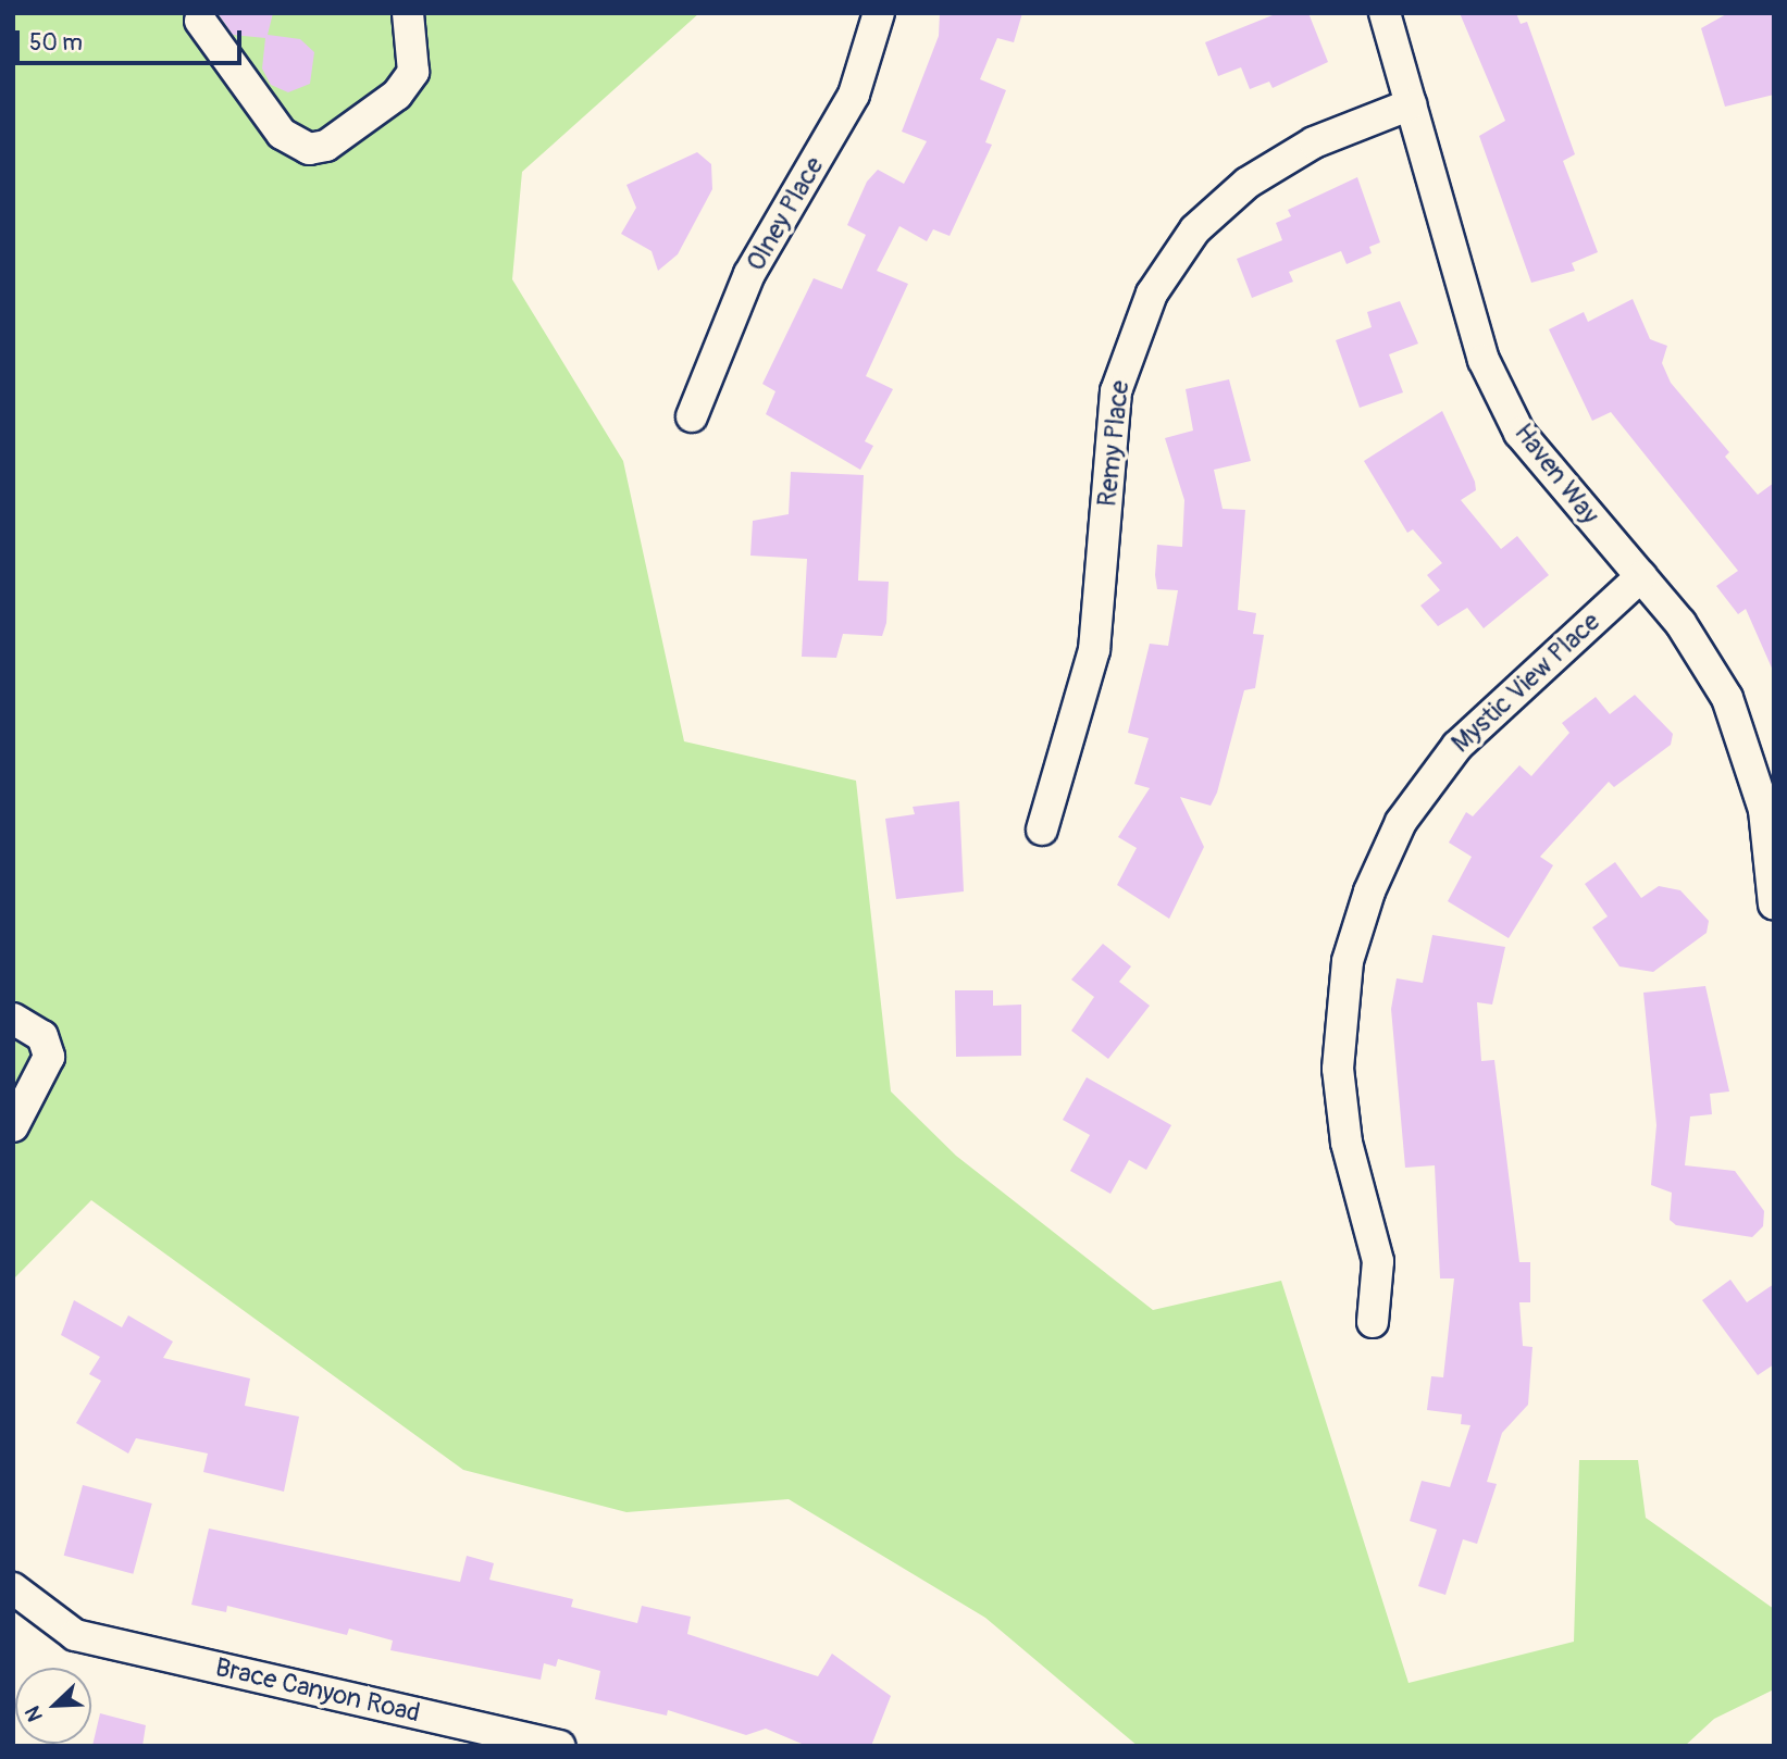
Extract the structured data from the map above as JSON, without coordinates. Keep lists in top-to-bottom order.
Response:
{
  "streets": {
    "street": [
      "Olney Place",
      "Remy Place",
      "Haven Way",
      "Mystic View Place",
      "Brace Canyon Road"
    ]
  },
  "crossings": [
    ["Remy Place", "Haven Way"],
    ["Haven Way", "Mystic View Place"]
  ],
  "scale_bar": "50 m",
  "north": "bottom left"
}
